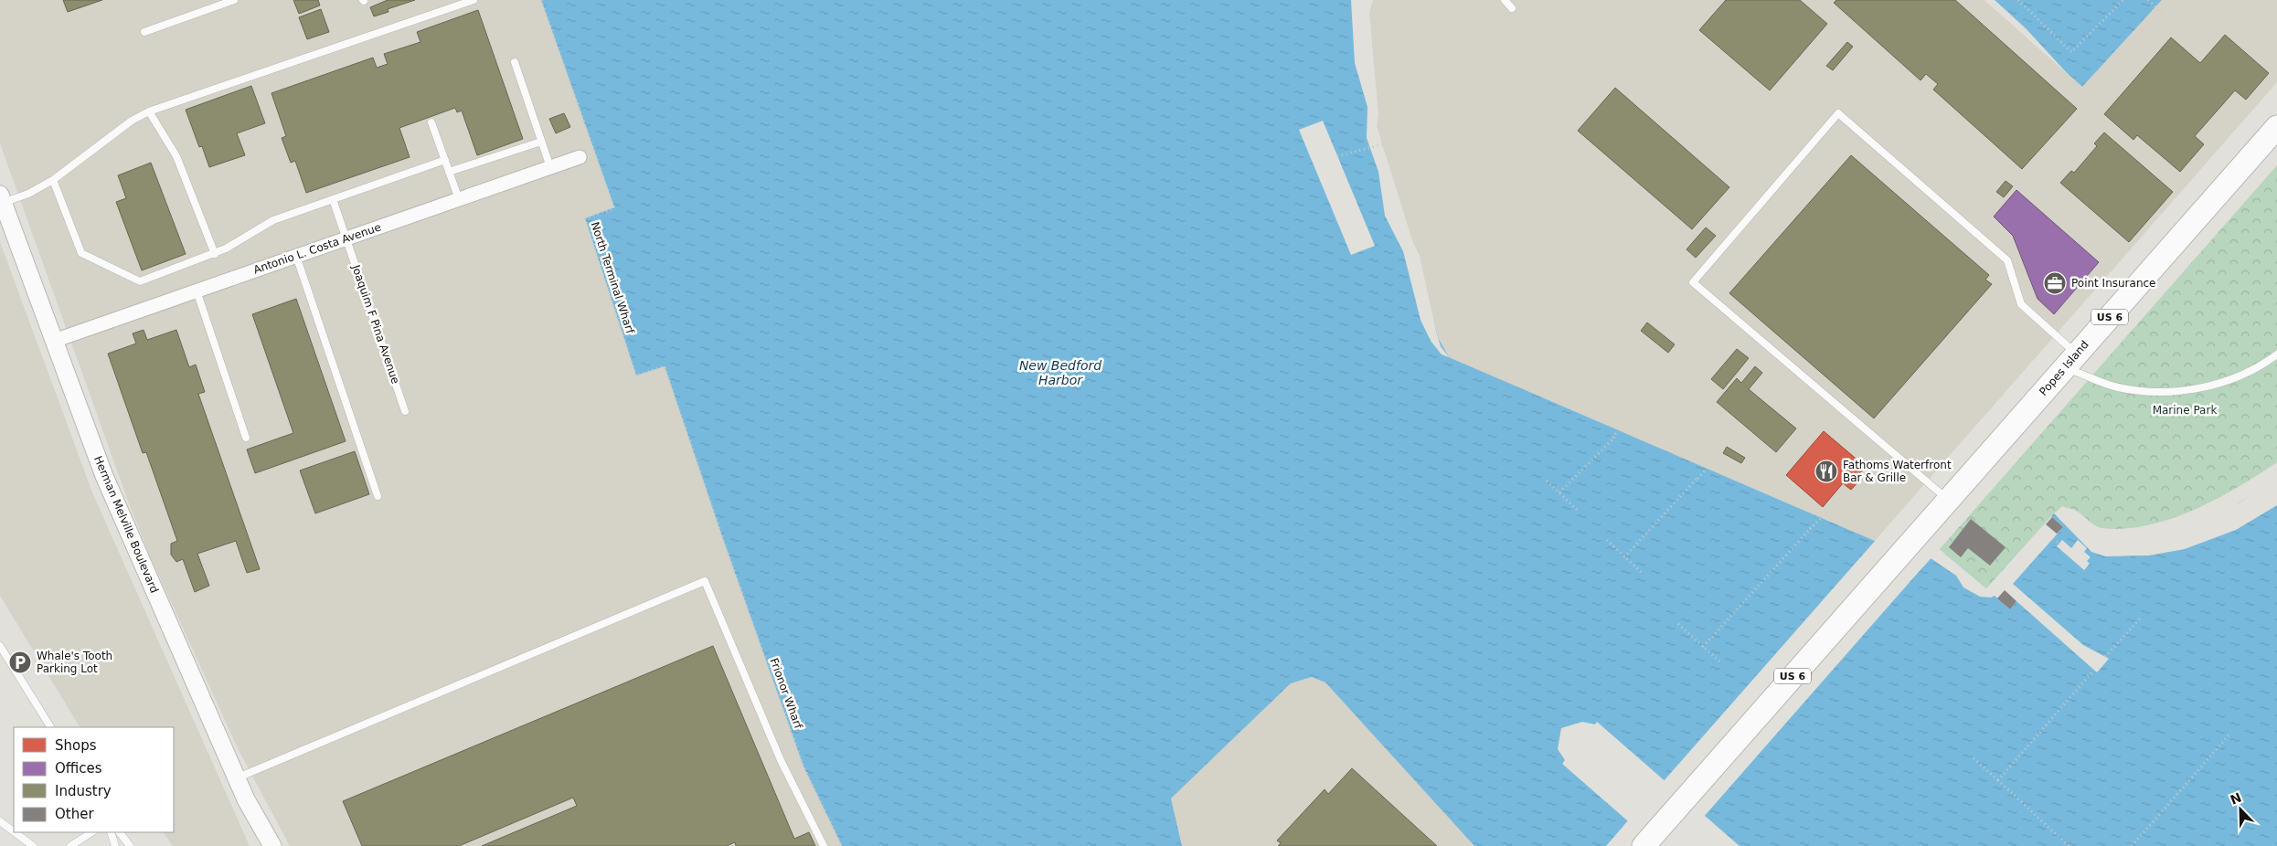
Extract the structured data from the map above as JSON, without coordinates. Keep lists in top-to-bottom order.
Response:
{
  "streets": {
    "highway": ["US 6", "Popes Island"],
    "street": ["Antonio L. Costa Avenue", "Herman Melville Boulevard"],
    "lane": ["Joaquim F Pina Avenue"],
    "path": ["North Terminal Wharf", "Frionor Wharf"]
  },
  "crossings": [
    ["Antonio L. Costa Avenue", "Joaquim F Pina Avenue"],
    ["Antonio L. Costa Avenue", "Herman Melville Boulevard"],
    ["North Terminal Wharf", "Frionor Wharf"],
    ["US 6", "Popes Island"]
  ],
  "water": ["New Bedford Harbor"],
  "parks": ["Marine Park"],
  "places": {
    "office": ["Point Insurance"],
    "restaurant": ["Fathoms Waterfront Bar & Grille"],
    "parking": ["Whale's Tooth Parking Lot"]
  },
  "legend": [
    "Shops",
    "Offices",
    "Industry",
    "Other"
  ],
  "north": "top left"
}
